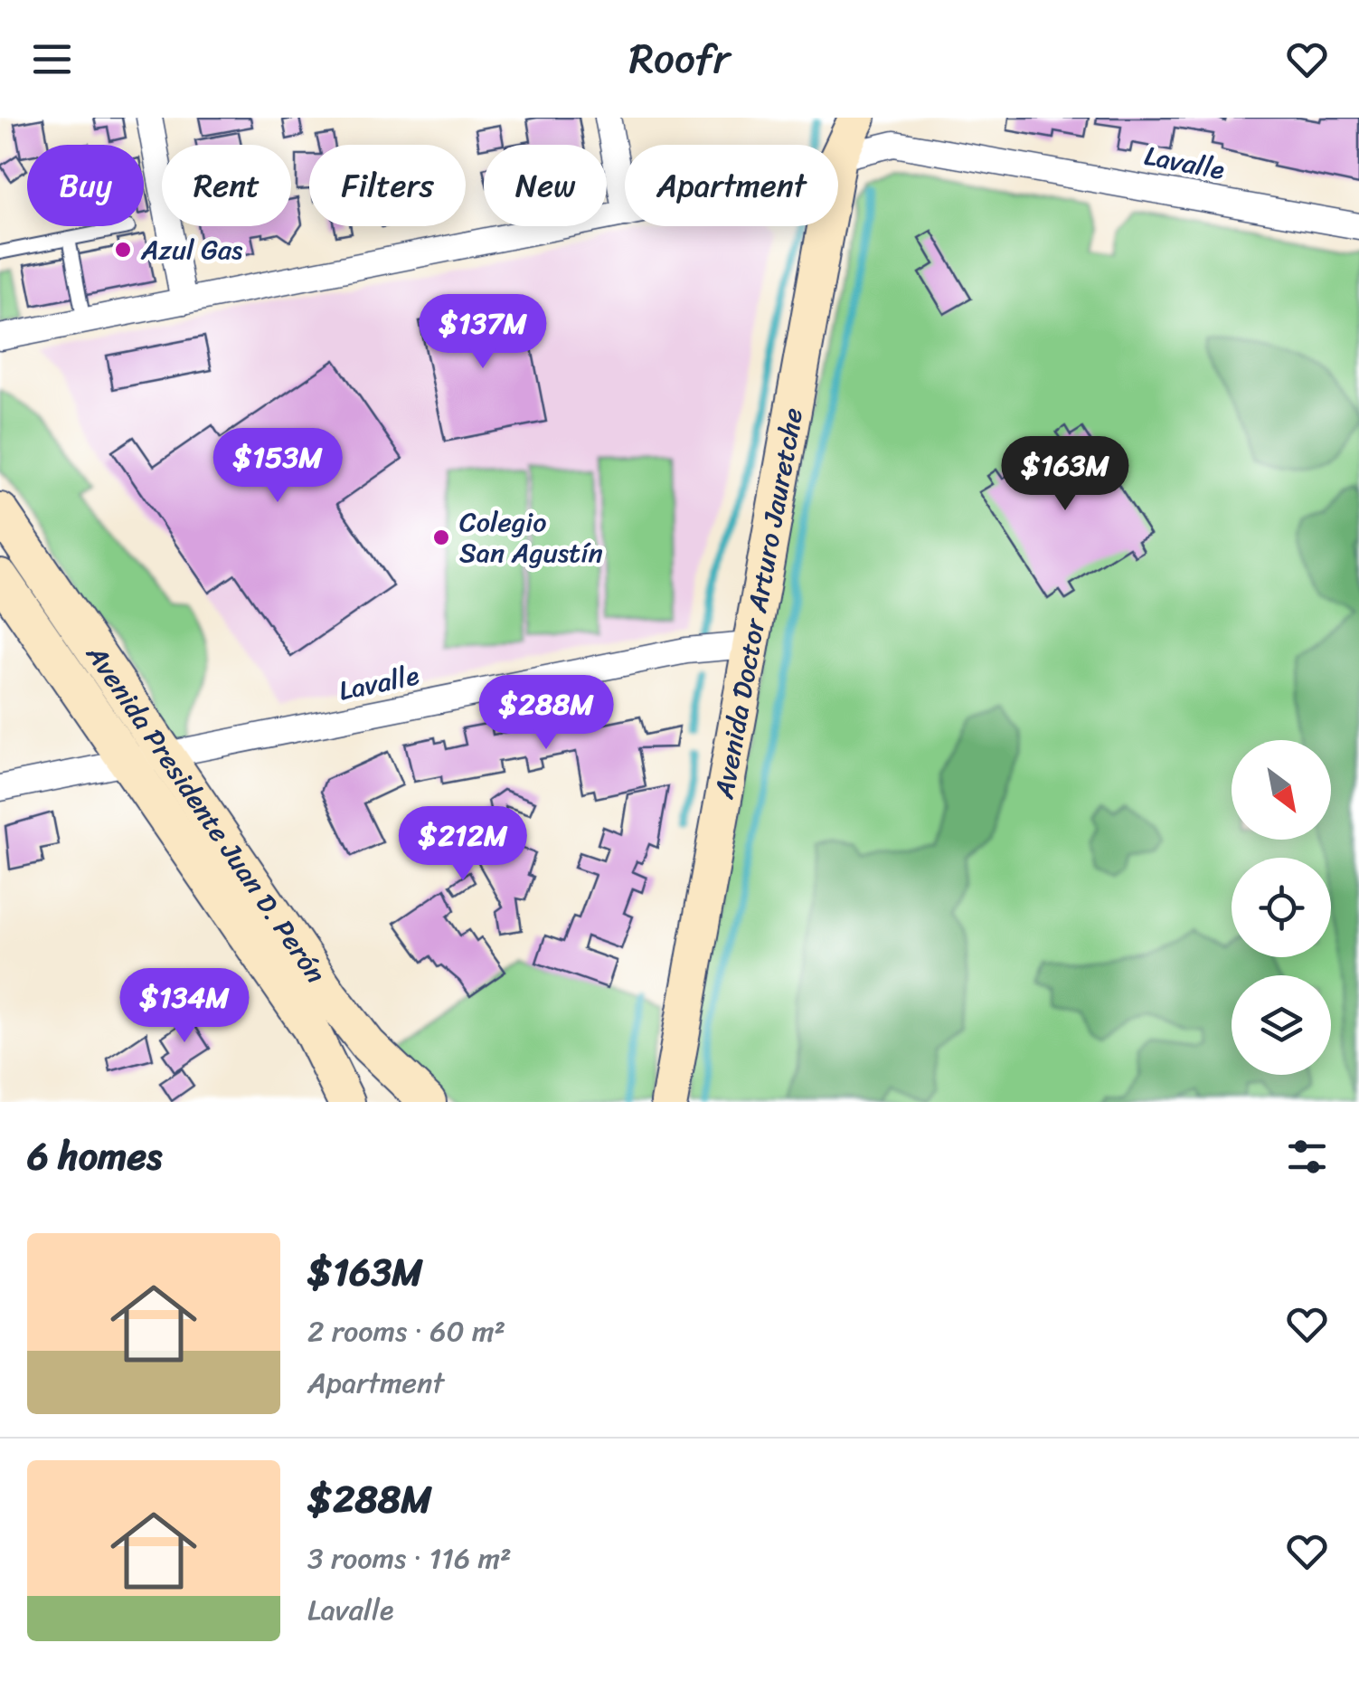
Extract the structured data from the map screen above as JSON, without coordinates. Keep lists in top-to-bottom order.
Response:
{
  "streets": {
    "main road": ["Avenida Doctor Arturo Jauretche", "Avenida Presidente Juan D. Perón"],
    "street": ["Lavalle"]
  },
  "crossings": [
    ["Lavalle", "Avenida Doctor Arturo Jauretche"],
    ["Lavalle", "Avenida Presidente Juan D. Perón"]
  ],
  "places": ["Azul Gas", "Colegio San Agustín"],
  "north": "bottom right",
  "page": {
    "header": "Roofr",
    "chip": [
      "Buy",
      "Rent",
      "Filters",
      "New",
      "Apartment"
    ],
    "price": [
      "$137M",
      "$153M",
      "$163M",
      "$288M",
      "$212M",
      "$134M"
    ],
    "heading": "6 homes",
    "list": [
      {
        "name": "$163M",
        "note": "2 rooms · 60 m² · Apartment"
      },
      {
        "name": "$288M",
        "note": "3 rooms · 116 m² · Lavalle"
      }
    ]
  }
}
